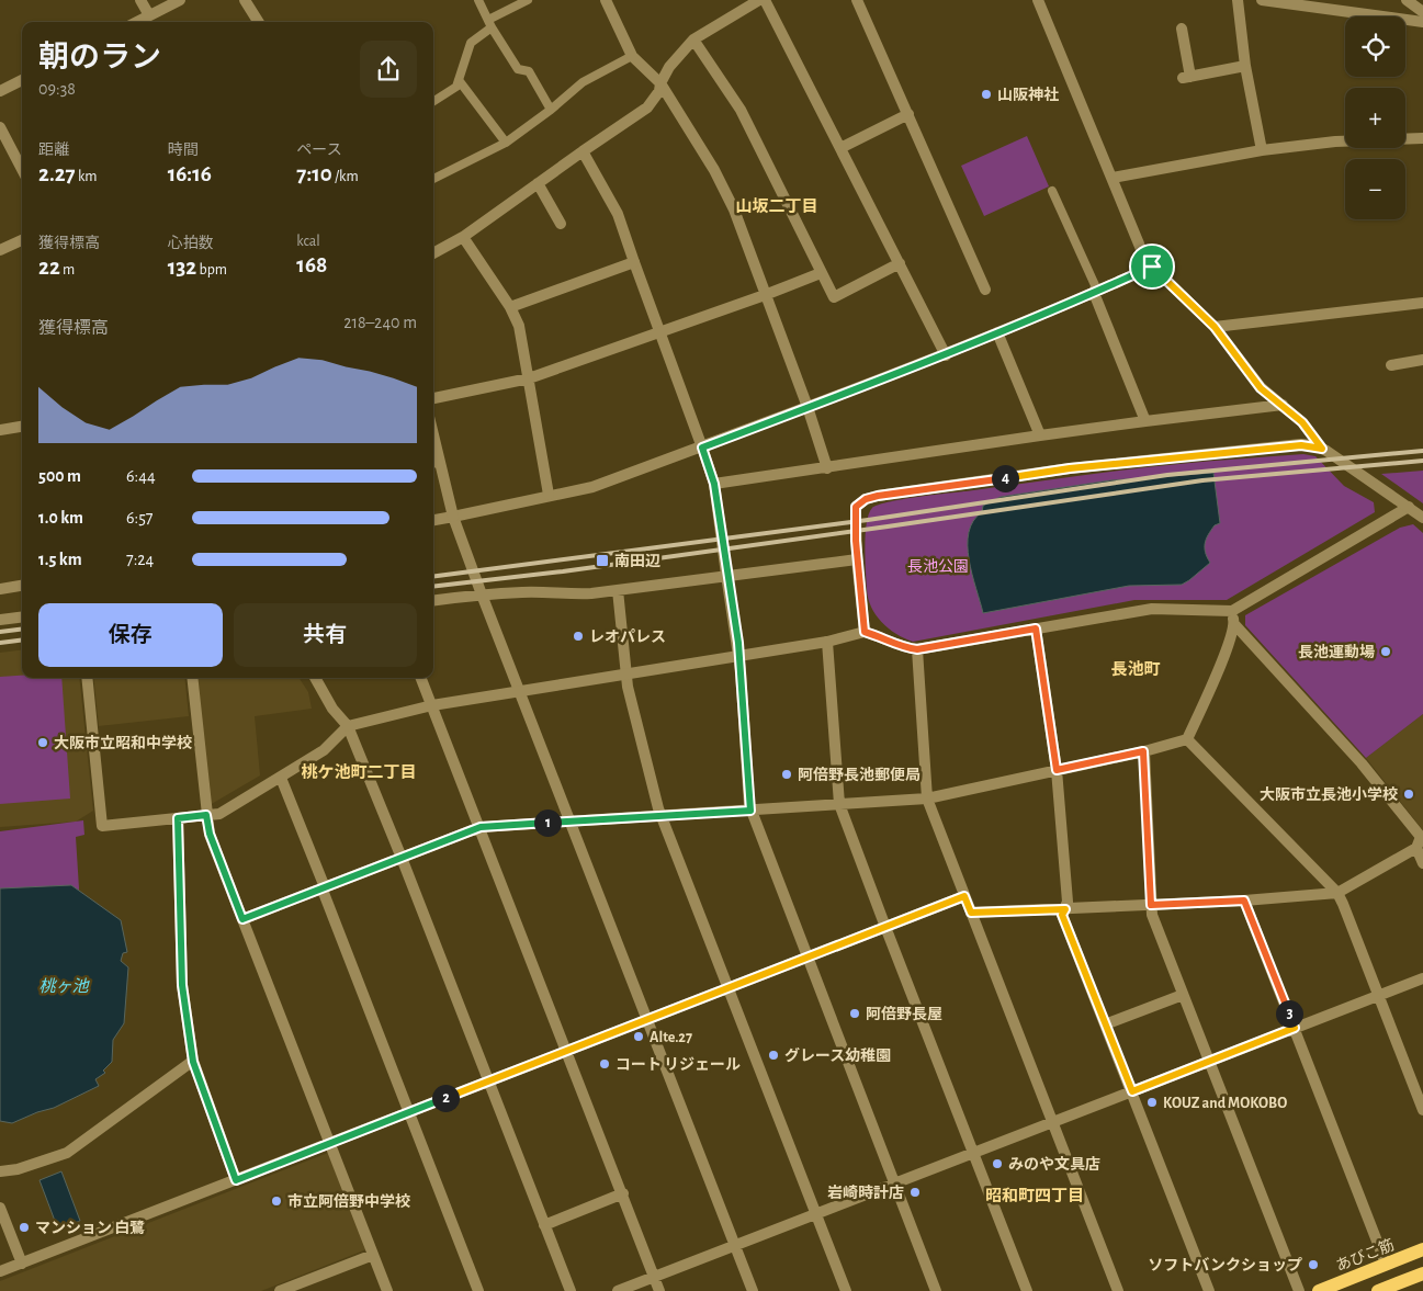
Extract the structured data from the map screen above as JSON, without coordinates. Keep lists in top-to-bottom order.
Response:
{
  "streets": {
    "main road": ["あびこ筋"]
  },
  "districts": [
    "山坂二丁目",
    "長池町",
    "桃ケ池町二丁目",
    "昭和町四丁目"
  ],
  "water": ["桃ヶ池"],
  "parks": ["長池公園"],
  "places": {
    "other": [
      "山阪神社",
      "レオパレス",
      "長池運動場",
      "大阪市立昭和中学校",
      "阿倍野長池郵便局",
      "大阪市立長池小学校",
      "阿倍野長屋",
      "Alte.27",
      "グレース幼稚園",
      "コート リジェール",
      "KOUZ and MOKOBO",
      "みのや文具店",
      "岩崎時計店",
      "市立阿倍野中学校",
      "マンション 白鷺",
      "ソフトバンクショップ"
    ],
    "transit": ["南田辺"]
  },
  "page": {
    "map_buttons": ["+", "−"],
    "heading": ["朝のラン", "09:38"],
    "stats": [
      ["距離", "2.27 km"],
      ["時間", "16:16"],
      ["ペース", "7:10 /km"],
      ["獲得標高", "22 m"],
      ["心拍数", "132 bpm"],
      ["kcal", "168"]
    ],
    "chart": ["獲得標高", "218–240 m"],
    "list": [
      {
        "name": "500 m",
        "note": "6:44"
      },
      {
        "name": "1.0 km",
        "note": "6:57"
      },
      {
        "name": "1.5 km",
        "note": "7:24"
      }
    ],
    "pins": [
      "4",
      "1",
      "3",
      "2"
    ],
    "buttons": ["保存", "共有"]
  }
}
